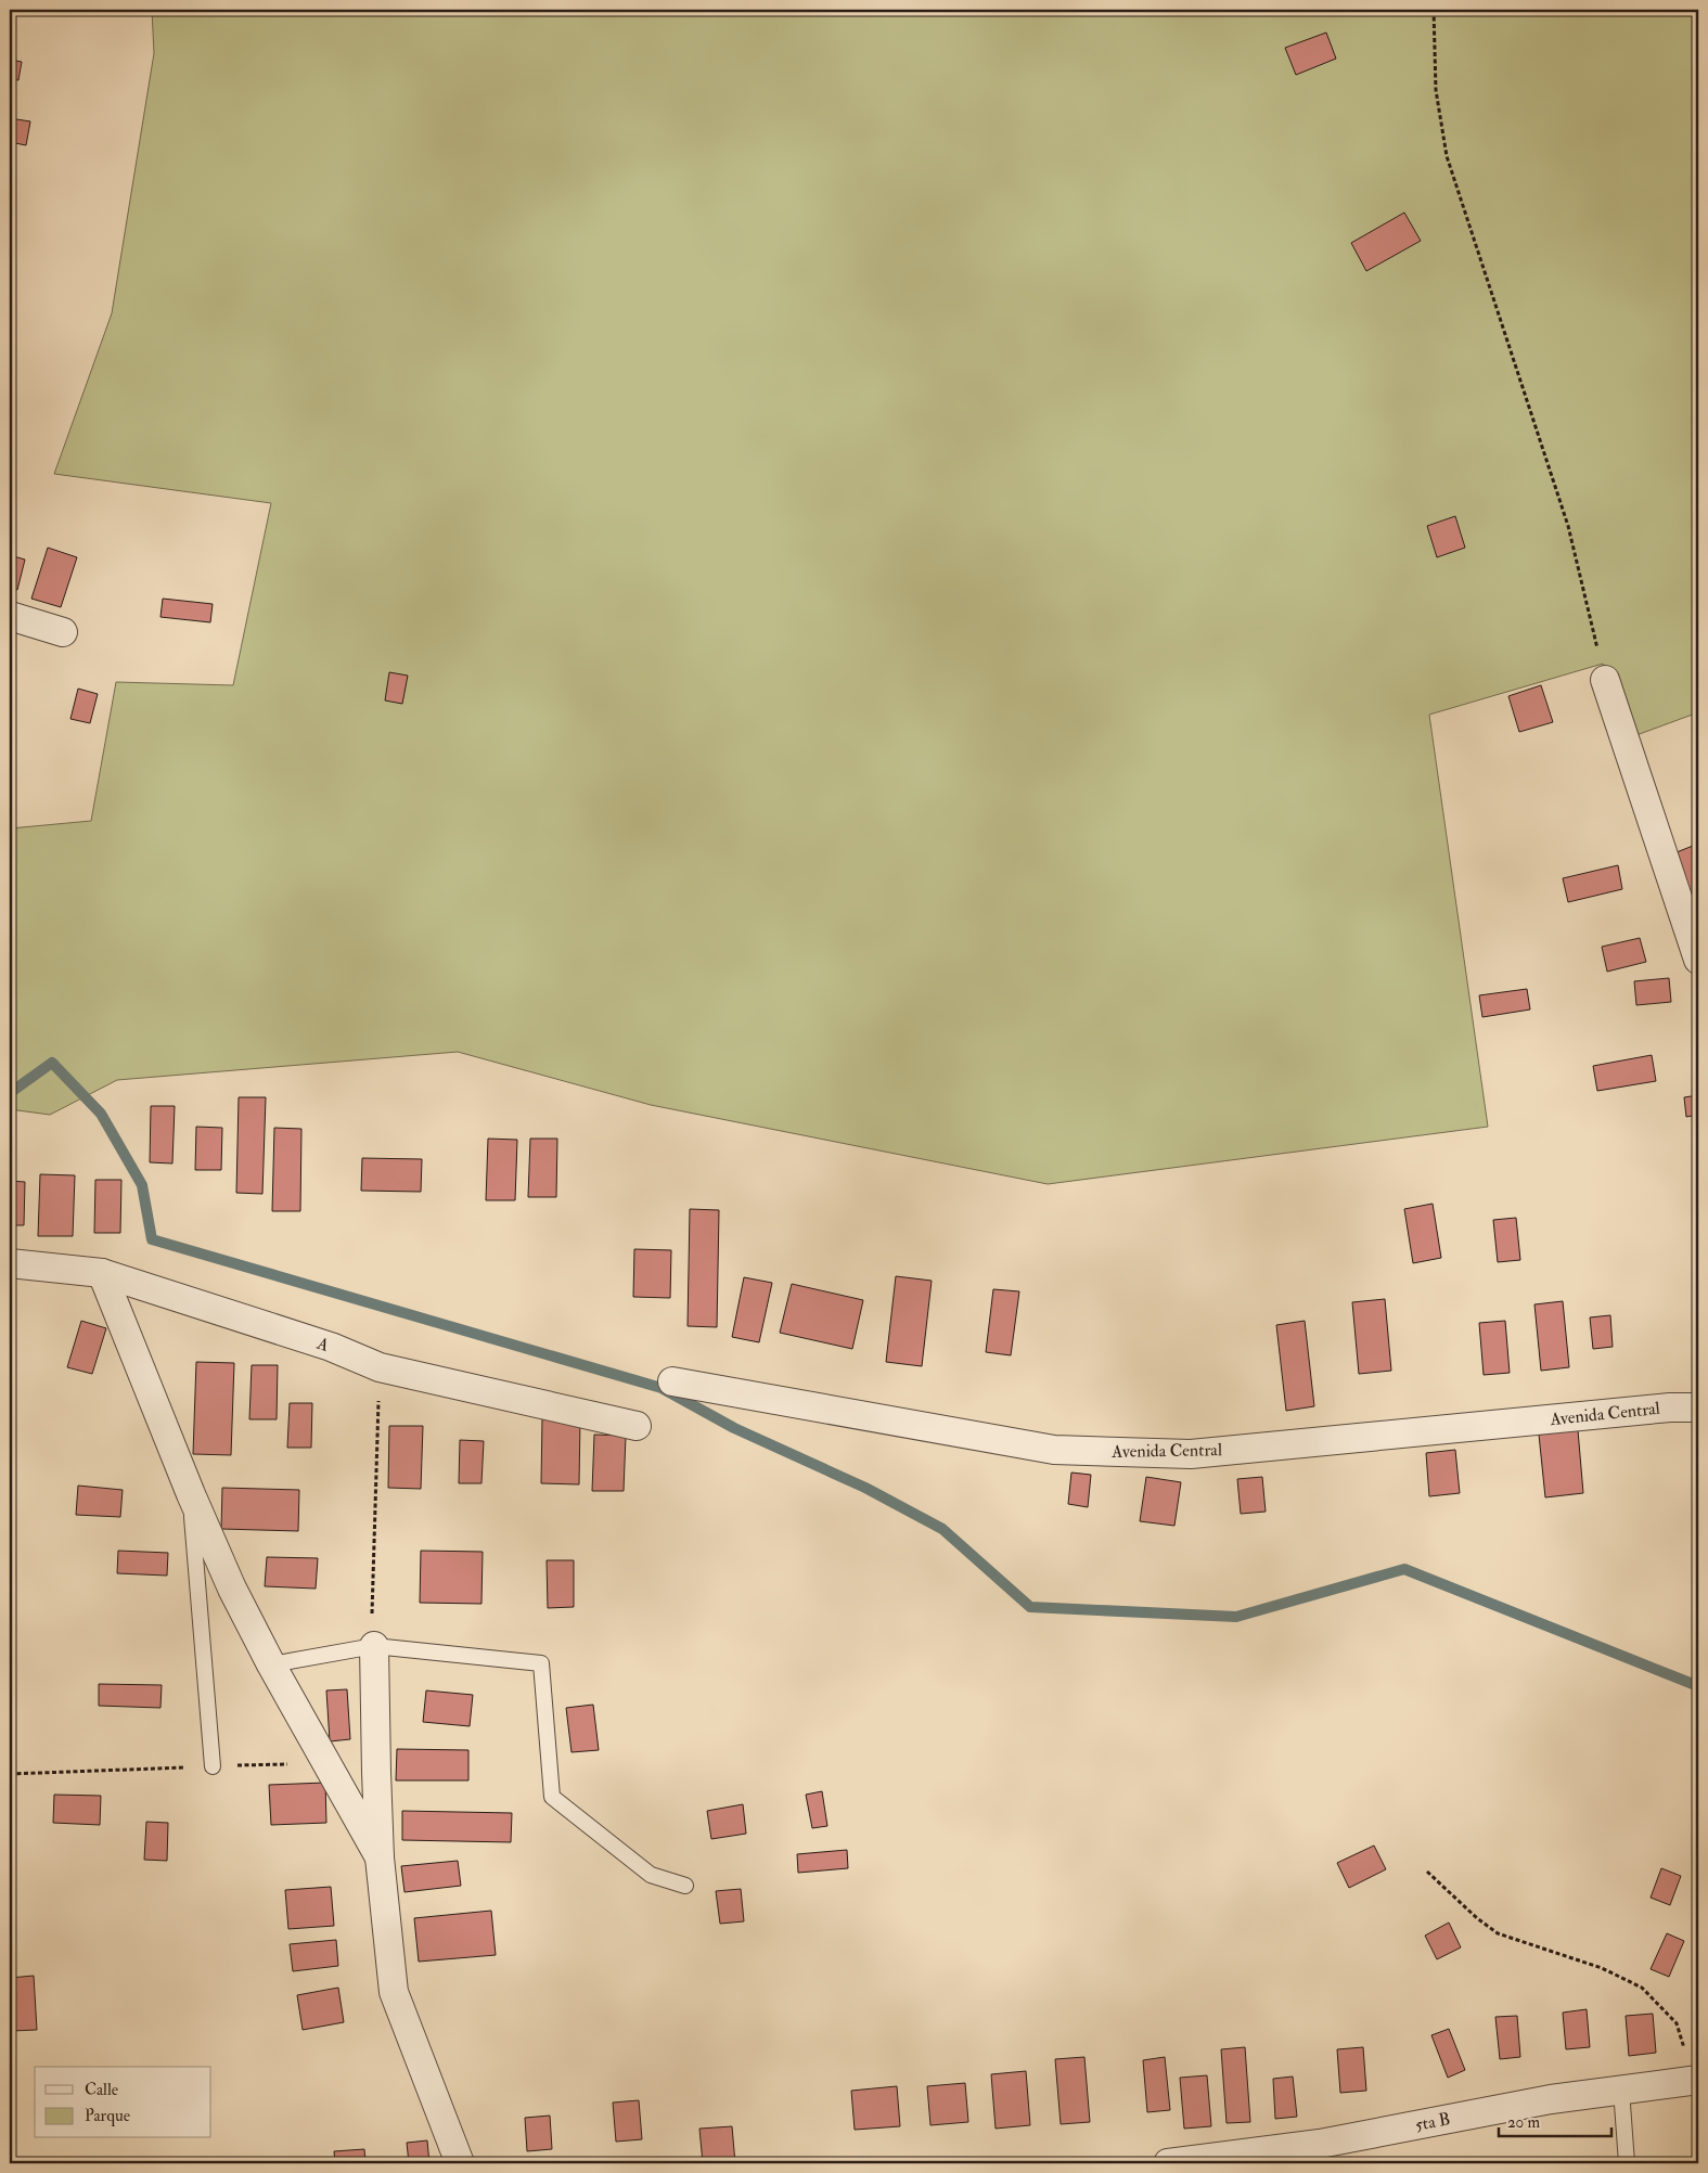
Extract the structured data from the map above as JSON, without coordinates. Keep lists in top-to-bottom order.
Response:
{
  "streets": {
    "street": ["A", "Avenida Central", "5ta B"]
  },
  "legend": ["Calle", "Parque"],
  "scale_bar": "20 m"
}
